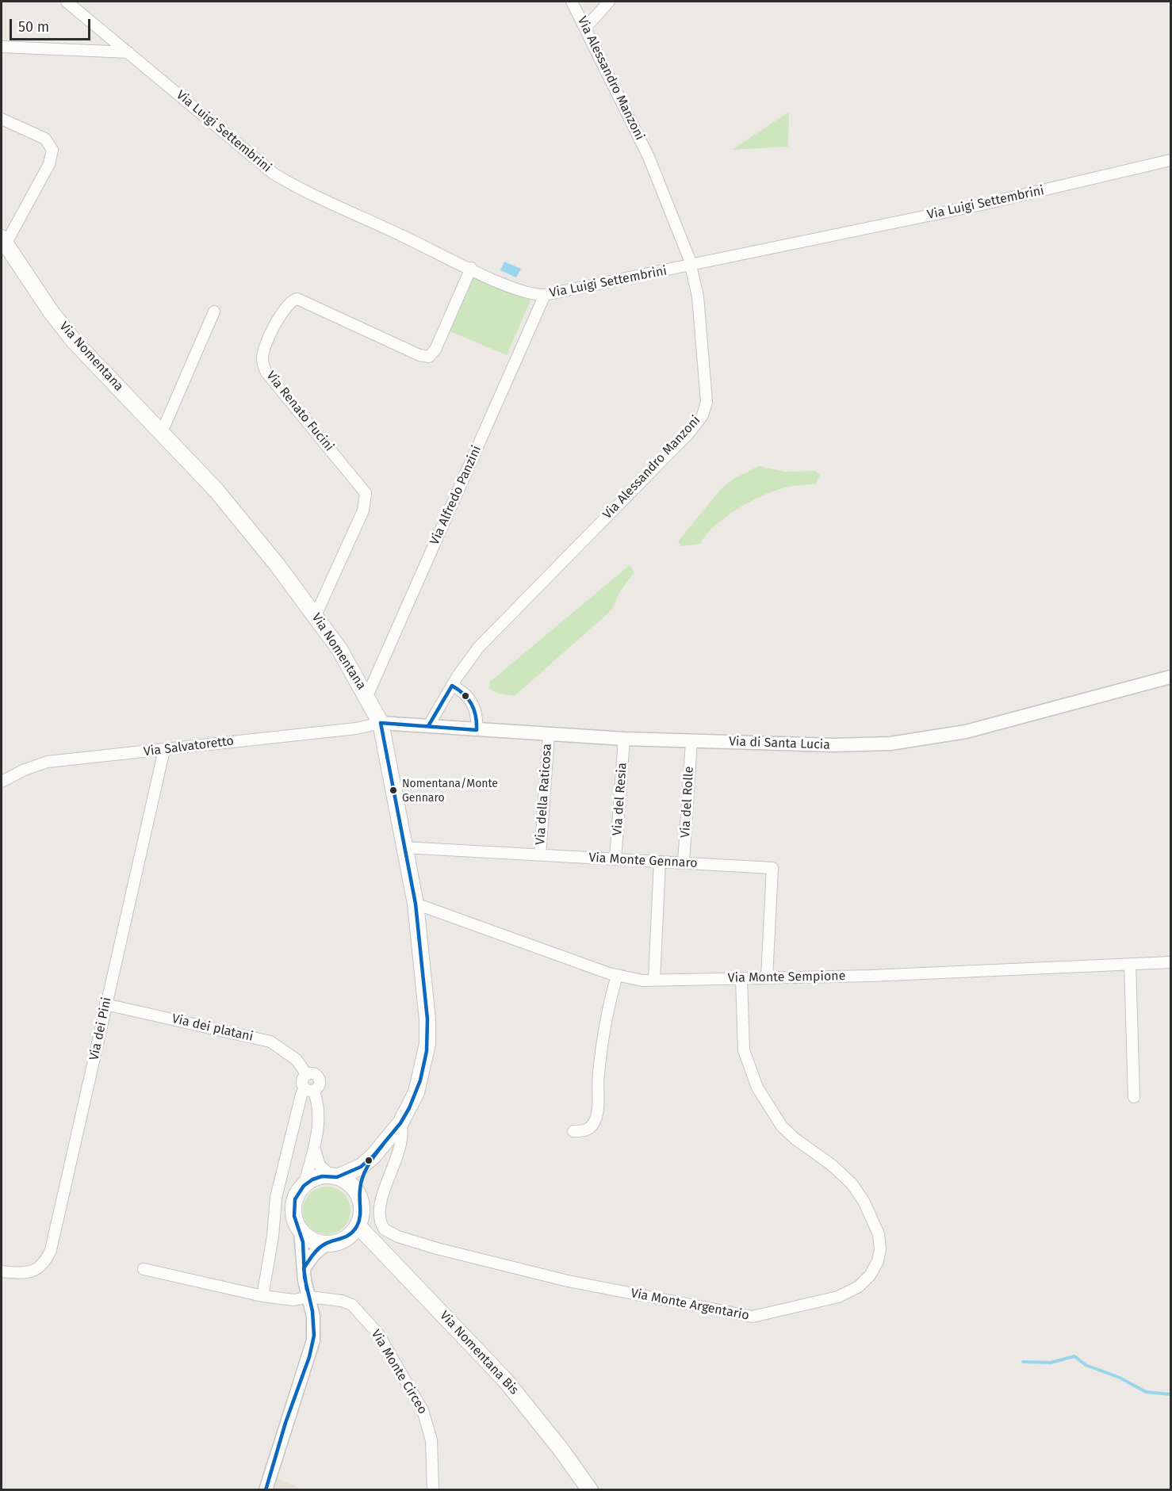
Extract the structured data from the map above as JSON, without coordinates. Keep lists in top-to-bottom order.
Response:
{
  "streets": {
    "main road": ["Via Nomentana", "Via Nomentana Bis"],
    "street": [
      "Via Alessandro Manzoni",
      "Via Luigi Settembrini",
      "Via Renato Fucini",
      "Via Alfredo Panzini",
      "Via di Santa Lucia",
      "Via Salvatoretto",
      "Via della Raticosa",
      "Via del Resia",
      "Via del Rolle",
      "Via Monte Gennaro",
      "Via Monte Sempione",
      "Via dei platani",
      "Via dei Pini",
      "Via Monte Argentario",
      "Via Monte Circeo"
    ]
  },
  "crossings": [
    ["Via Alessandro Manzoni", "Via Luigi Settembrini"],
    ["Via Alessandro Manzoni", "Via di Santa Lucia"],
    ["Via Luigi Settembrini", "Via Renato Fucini"],
    ["Via Luigi Settembrini", "Via Alfredo Panzini"],
    ["Via Nomentana", "Via Renato Fucini"],
    ["Via Nomentana", "Via Alfredo Panzini"],
    ["Via Nomentana", "Via di Santa Lucia"],
    ["Via Nomentana", "Via Salvatoretto"],
    ["Via Nomentana", "Via Monte Gennaro"],
    ["Via Nomentana", "Via Monte Sempione"],
    ["Via Nomentana", "Via Monte Argentario"],
    ["Via Nomentana", "Via Nomentana Bis"],
    ["Via di Santa Lucia", "Via Salvatoretto"],
    ["Via di Santa Lucia", "Via della Raticosa"],
    ["Via di Santa Lucia", "Via del Resia"],
    ["Via di Santa Lucia", "Via del Rolle"],
    ["Via Salvatoretto", "Via dei Pini"],
    ["Via della Raticosa", "Via Monte Gennaro"],
    ["Via del Resia", "Via Monte Gennaro"],
    ["Via del Rolle", "Via Monte Gennaro"],
    ["Via Monte Gennaro", "Via Monte Sempione"],
    ["Via Monte Sempione", "Via Monte Argentario"],
    ["Via dei platani", "Via dei Pini"]
  ],
  "places": ["Nomentana/Monte Gennaro"],
  "scale_bar": "50 m"
}
